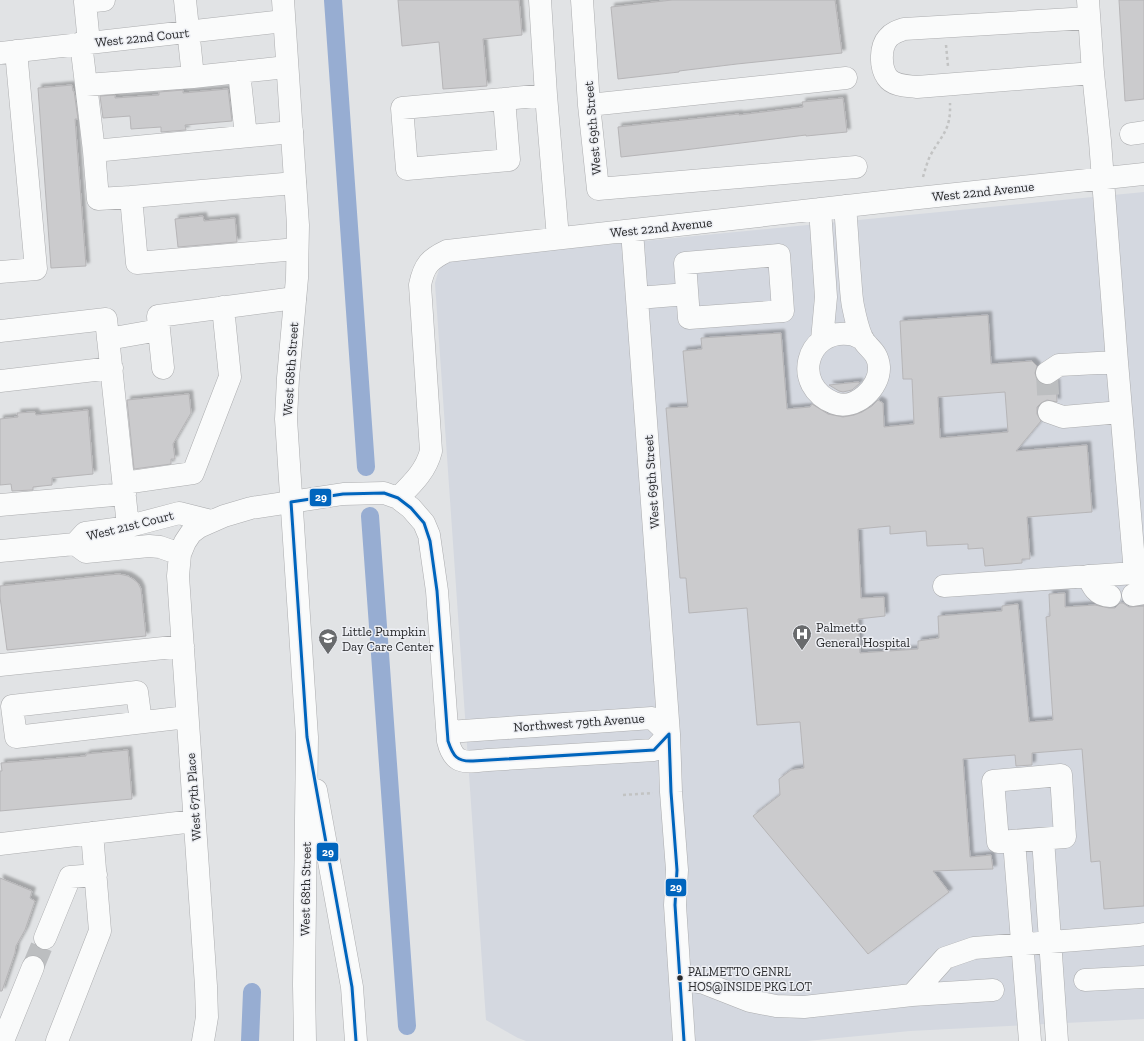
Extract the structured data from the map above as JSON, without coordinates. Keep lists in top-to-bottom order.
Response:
{
  "streets": {
    "street": [
      "West 22nd Court",
      "West 69th Street",
      "West 22nd Avenue",
      "West 68th Street",
      "West 21st Court",
      "Northwest 79th Avenue",
      "West 67th Place"
    ]
  },
  "crossings": [
    ["West 22nd Court", "West 68th Street"],
    ["West 69th Street", "West 22nd Avenue"],
    ["West 69th Street", "Northwest 79th Avenue"],
    ["West 21st Court", "West 67th Place"]
  ],
  "places": {
    "hospital": ["Palmetto General Hospital"],
    "school or university": ["Little Pumpkin Day Care Center"],
    "other": ["PALMETTO GENRL HOS@INSIDE PKG LOT"]
  },
  "lines": ["transit line 29"]
}
